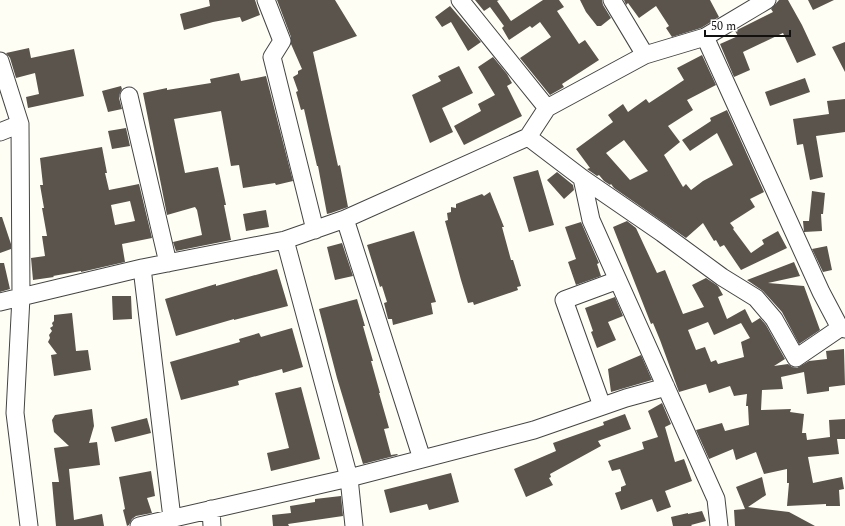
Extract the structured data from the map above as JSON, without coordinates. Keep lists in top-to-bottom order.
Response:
{
  "scale_bar": "50 m"
}
